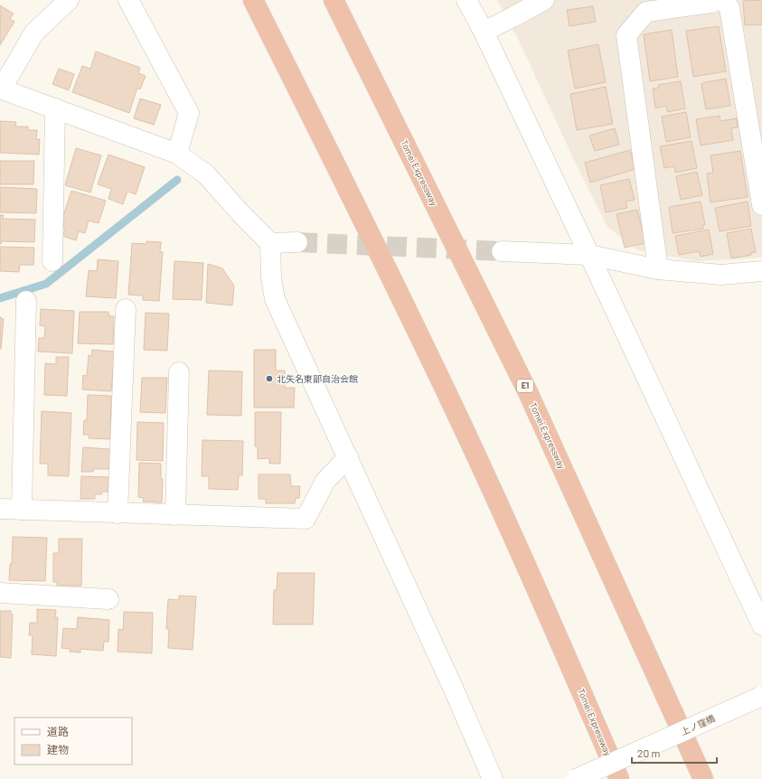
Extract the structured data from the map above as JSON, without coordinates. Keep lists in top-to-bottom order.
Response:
{
  "streets": {
    "highway": ["Tomei Expressway", "E1"],
    "street": ["上ノ窪橋"]
  },
  "places": ["北矢名東部自治会館"],
  "legend": ["道路", "建物"],
  "scale_bar": "20 m"
}
